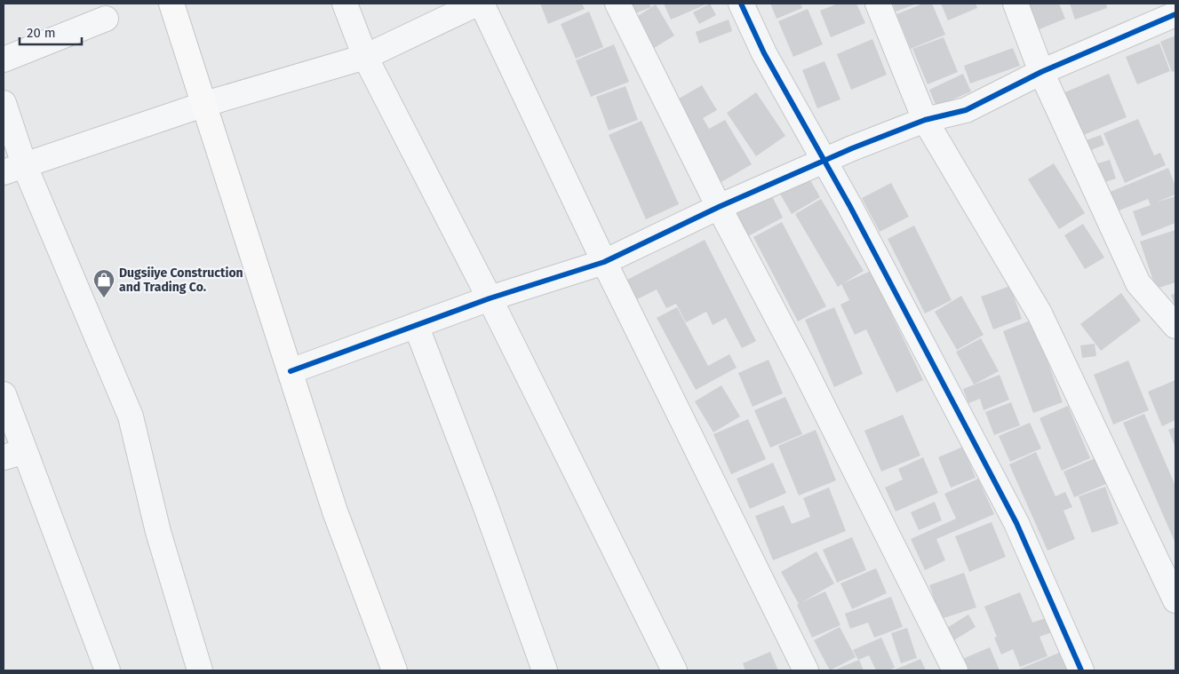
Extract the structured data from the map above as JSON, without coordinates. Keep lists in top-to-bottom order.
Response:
{
  "places": {
    "shop": ["Dugsiiye Construction and Trading Co."]
  },
  "scale_bar": "20 m"
}
